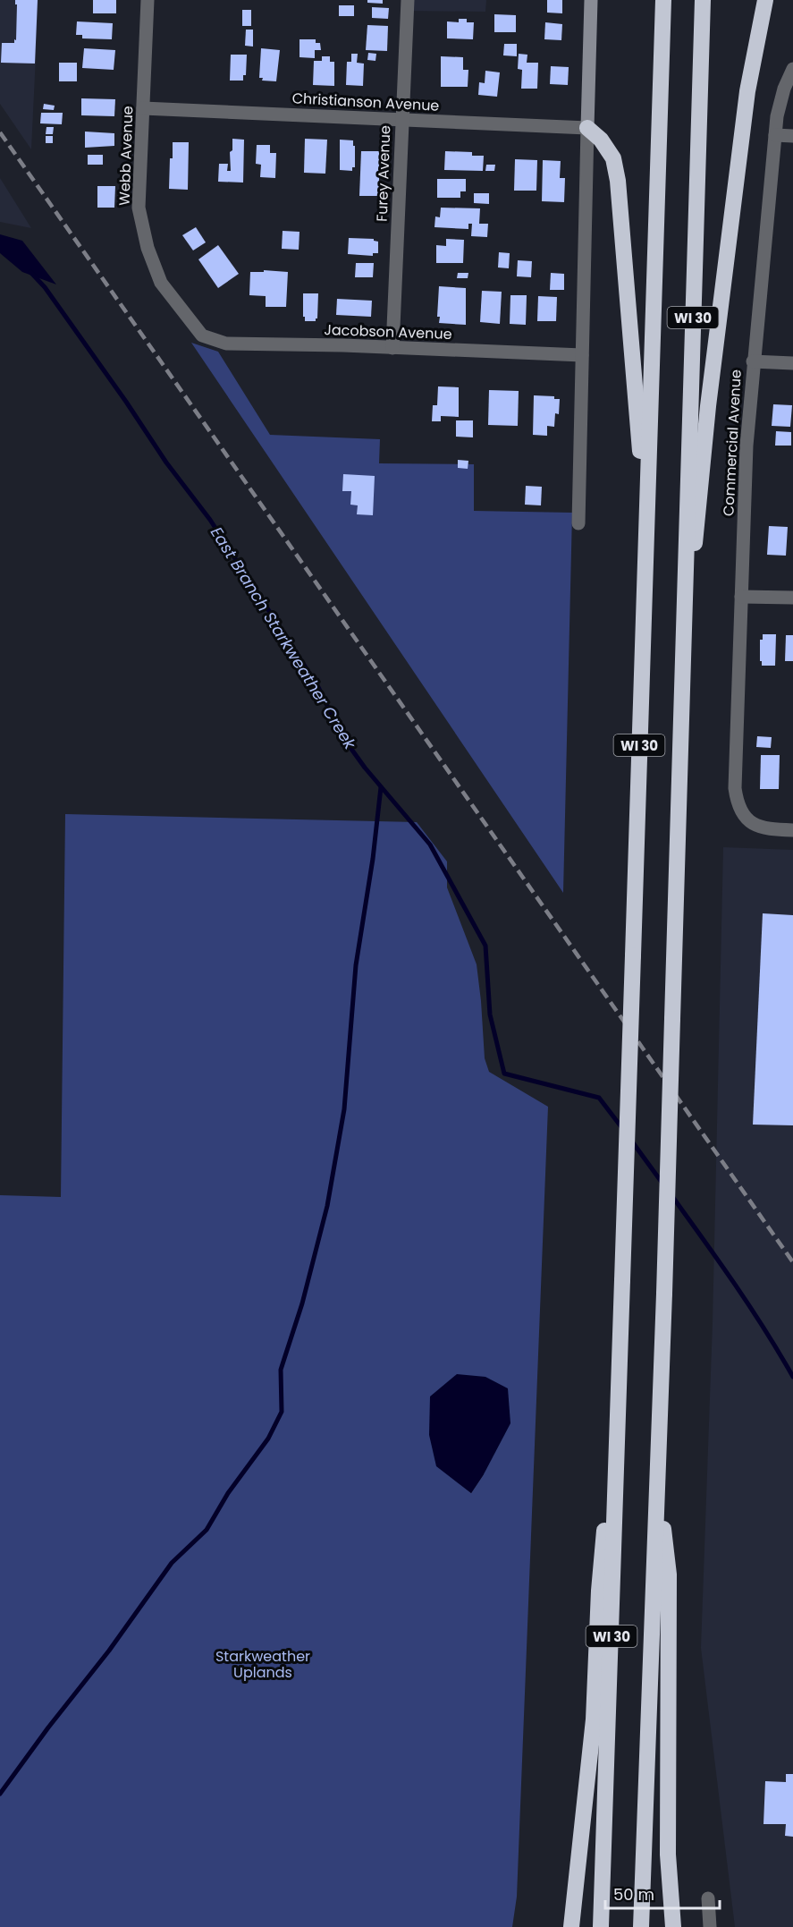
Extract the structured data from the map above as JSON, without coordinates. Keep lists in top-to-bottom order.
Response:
{
  "streets": {
    "highway": ["WI 30"],
    "street": [
      "Christianson Avenue",
      "Webb Avenue",
      "Furey Avenue",
      "Jacobson Avenue",
      "Commercial Avenue"
    ]
  },
  "crossings": [
    ["Christianson Avenue", "Webb Avenue"],
    ["Christianson Avenue", "Furey Avenue"],
    ["Webb Avenue", "Jacobson Avenue"],
    ["Furey Avenue", "Jacobson Avenue"]
  ],
  "water": ["East Branch Starkweather Creek"],
  "parks": ["Starkweather Uplands"],
  "scale_bar": "50 m"
}
